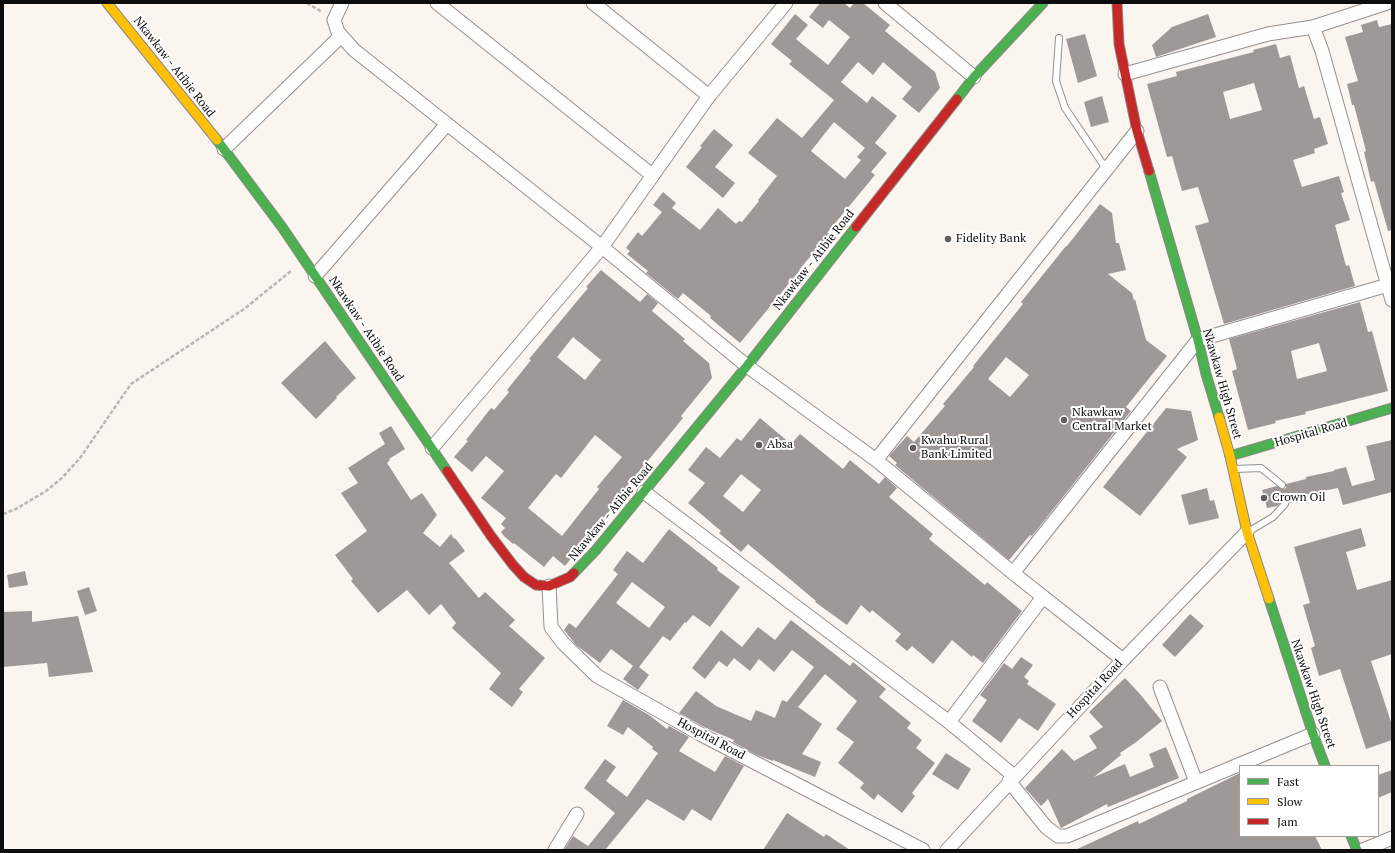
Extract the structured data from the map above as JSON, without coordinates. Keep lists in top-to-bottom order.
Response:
{
  "streets": {
    "main road": ["Nkawkaw - Atibie Road", "Nkawkaw High Street", "Hospital Road"]
  },
  "crossings": [
    ["Nkawkaw - Atibie Road", "Hospital Road"],
    ["Nkawkaw High Street", "Hospital Road"]
  ],
  "places": [
    "Fidelity Bank",
    "Nkawkaw Central Market",
    "Absa",
    "Kwahu Rural Bank Limited",
    "Crown Oil"
  ],
  "legend": ["Fast", "Slow", "Jam"]
}
